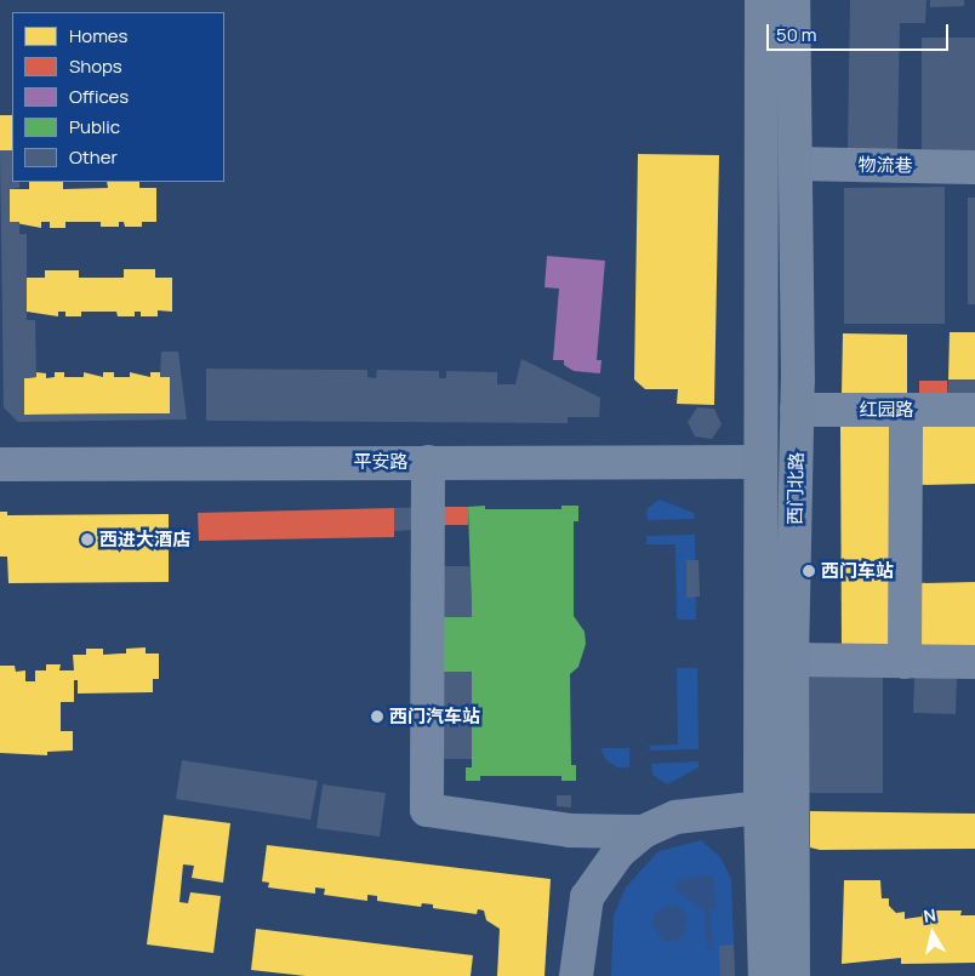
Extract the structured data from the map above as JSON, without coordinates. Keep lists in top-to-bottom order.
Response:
{
  "streets": {
    "main road": ["西门北路"],
    "street": ["物流巷", "红园路", "平安路"]
  },
  "crossings": [
    ["物流巷", "西门北路"],
    ["红园路", "西门北路"],
    ["平安路", "西门北路"]
  ],
  "places": ["西进大酒店", "西门车站", "西门汽车站"],
  "legend": [
    "Homes",
    "Shops",
    "Offices",
    "Public",
    "Other"
  ],
  "scale_bar": "50 m",
  "north": "top"
}
